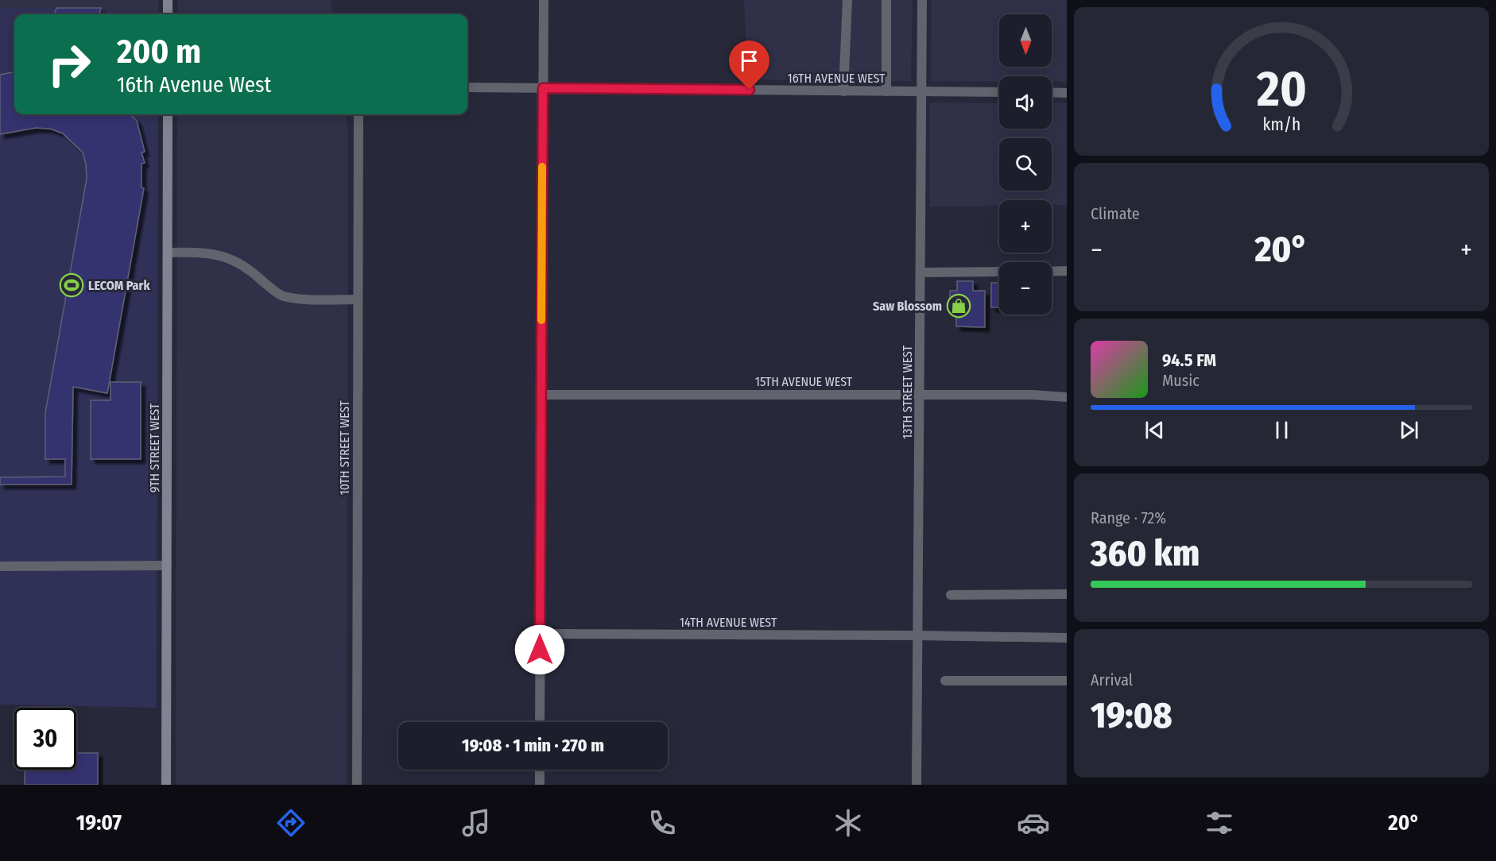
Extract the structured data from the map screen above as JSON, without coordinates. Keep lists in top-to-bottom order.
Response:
{
  "streets": {
    "main road": ["9TH STREET WEST"],
    "street": [
      "16TH AVENUE WEST",
      "15TH AVENUE WEST",
      "13TH STREET WEST",
      "10TH STREET WEST",
      "14TH AVENUE WEST"
    ]
  },
  "crossings": [
    ["16TH AVENUE WEST", "13TH STREET WEST"],
    ["15TH AVENUE WEST", "13TH STREET WEST"],
    ["13TH STREET WEST", "14TH AVENUE WEST"]
  ],
  "places": {
    "sports": ["LECOM Park"],
    "shop": ["Saw Blossom"]
  },
  "north": "bottom",
  "page": {
    "map_buttons": ["+", "−"],
    "turn": ["200 m", "16th Avenue West"],
    "tile": [
      "Climate",
      ["Range · 72%", "360 km"],
      ["Arrival", "19:08"]
    ],
    "heat": ["−", "20°", "+"],
    "song": ["94.5 FM", "Music"],
    "limit": "30",
    "trip": "19:08 · 1 min · 270 m",
    "tabs": ["19:07", "20°"],
    "gauge": ["20", "km/h"]
  }
}
